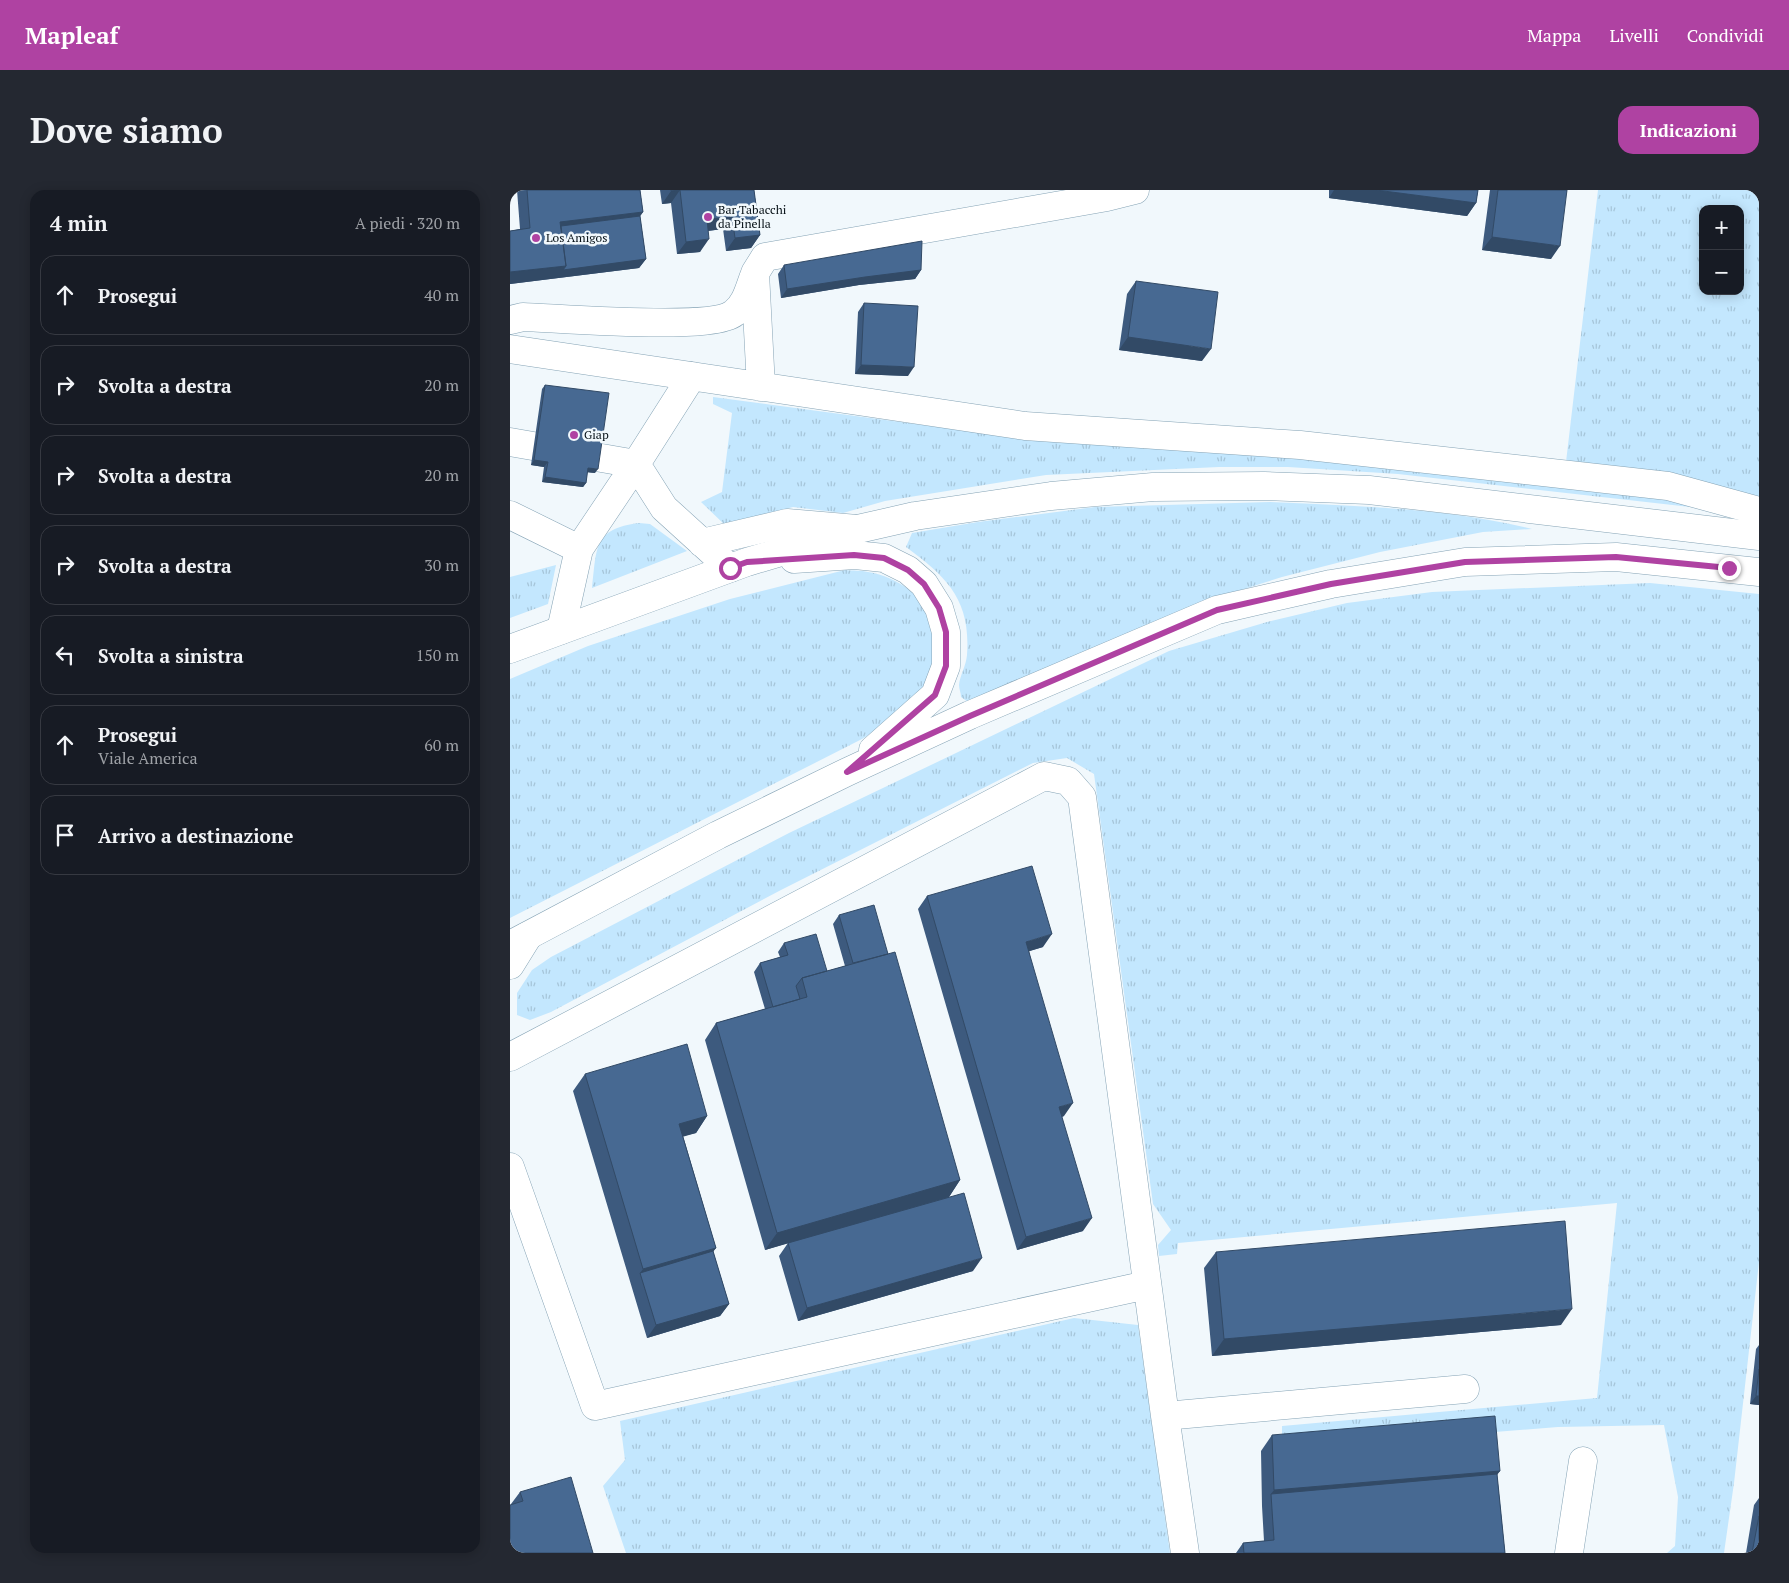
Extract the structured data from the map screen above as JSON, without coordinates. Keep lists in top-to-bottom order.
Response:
{
  "places": ["Bar Tabacchi da Pinella", "Los Amigos", "Giap"],
  "page": {
    "header": "Mapleaf",
    "nav": ["Mappa", "Livelli", "Condividi"],
    "buttons": "Indicazioni",
    "title": "Dove siamo",
    "heading": ["4 min", "A piedi · 320 m"],
    "map_buttons": ["+", "−"],
    "list": [
      ["Prosegui", "40 m"],
      ["Svolta a destra", "20 m"],
      ["Svolta a destra", "20 m"],
      ["Svolta a destra", "30 m"],
      ["Svolta a sinistra", "150 m"],
      ["Prosegui", "Viale America", "60 m"],
      "Arrivo a destinazione"
    ]
  }
}
